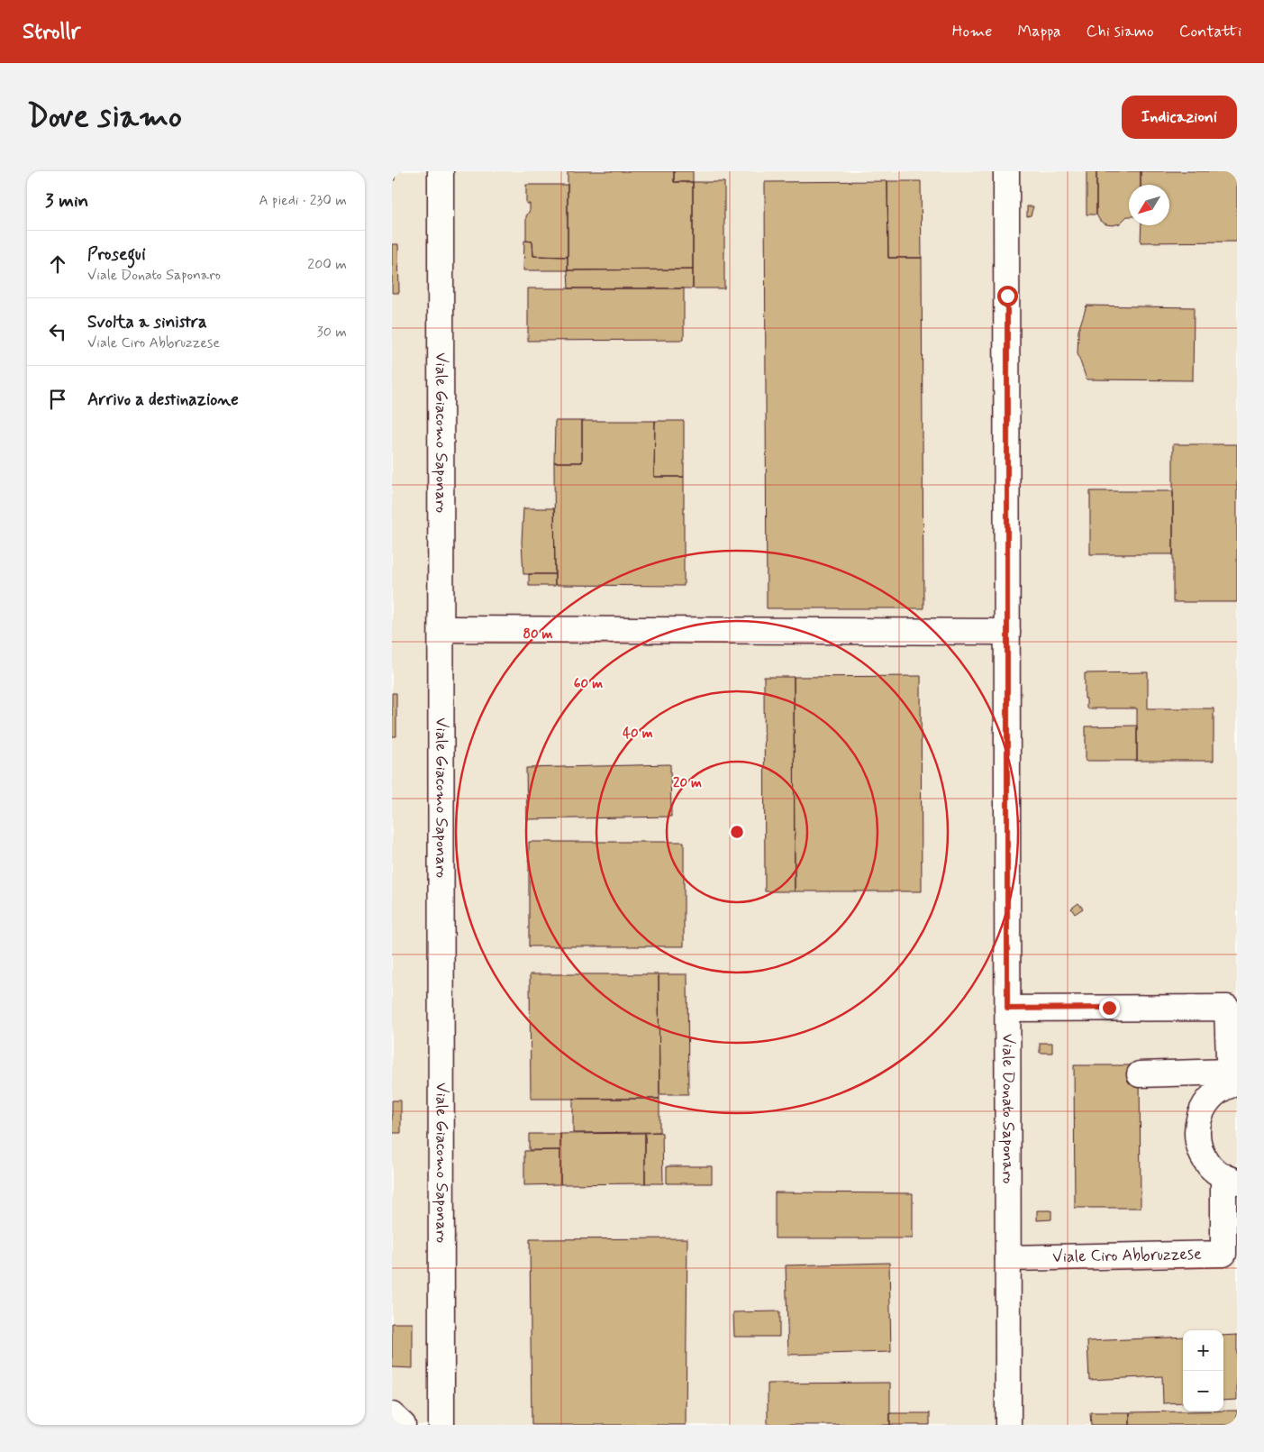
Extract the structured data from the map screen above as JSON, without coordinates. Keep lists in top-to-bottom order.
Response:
{
  "streets": {
    "street": ["Viale Giacomo Saponaro", "Viale Donato Saponaro", "Viale Ciro Abbruzzese"]
  },
  "crossings": [
    ["Viale Donato Saponaro", "Viale Ciro Abbruzzese"]
  ],
  "north": "bottom left",
  "page": {
    "header": "Strollr",
    "nav": [
      "Home",
      "Mappa",
      "Chi siamo",
      "Contatti"
    ],
    "buttons": "Indicazioni",
    "title": "Dove siamo",
    "heading": ["3 min", "A piedi · 230 m"],
    "list": [
      ["Prosegui", "Viale Donato Saponaro", "200 m"],
      ["Svolta a sinistra", "Viale Ciro Abbruzzese", "30 m"],
      "Arrivo a destinazione"
    ],
    "map_buttons": ["+", "−"]
  },
  "rings": [
    "80 m",
    "60 m",
    "40 m",
    "20 m"
  ]
}
